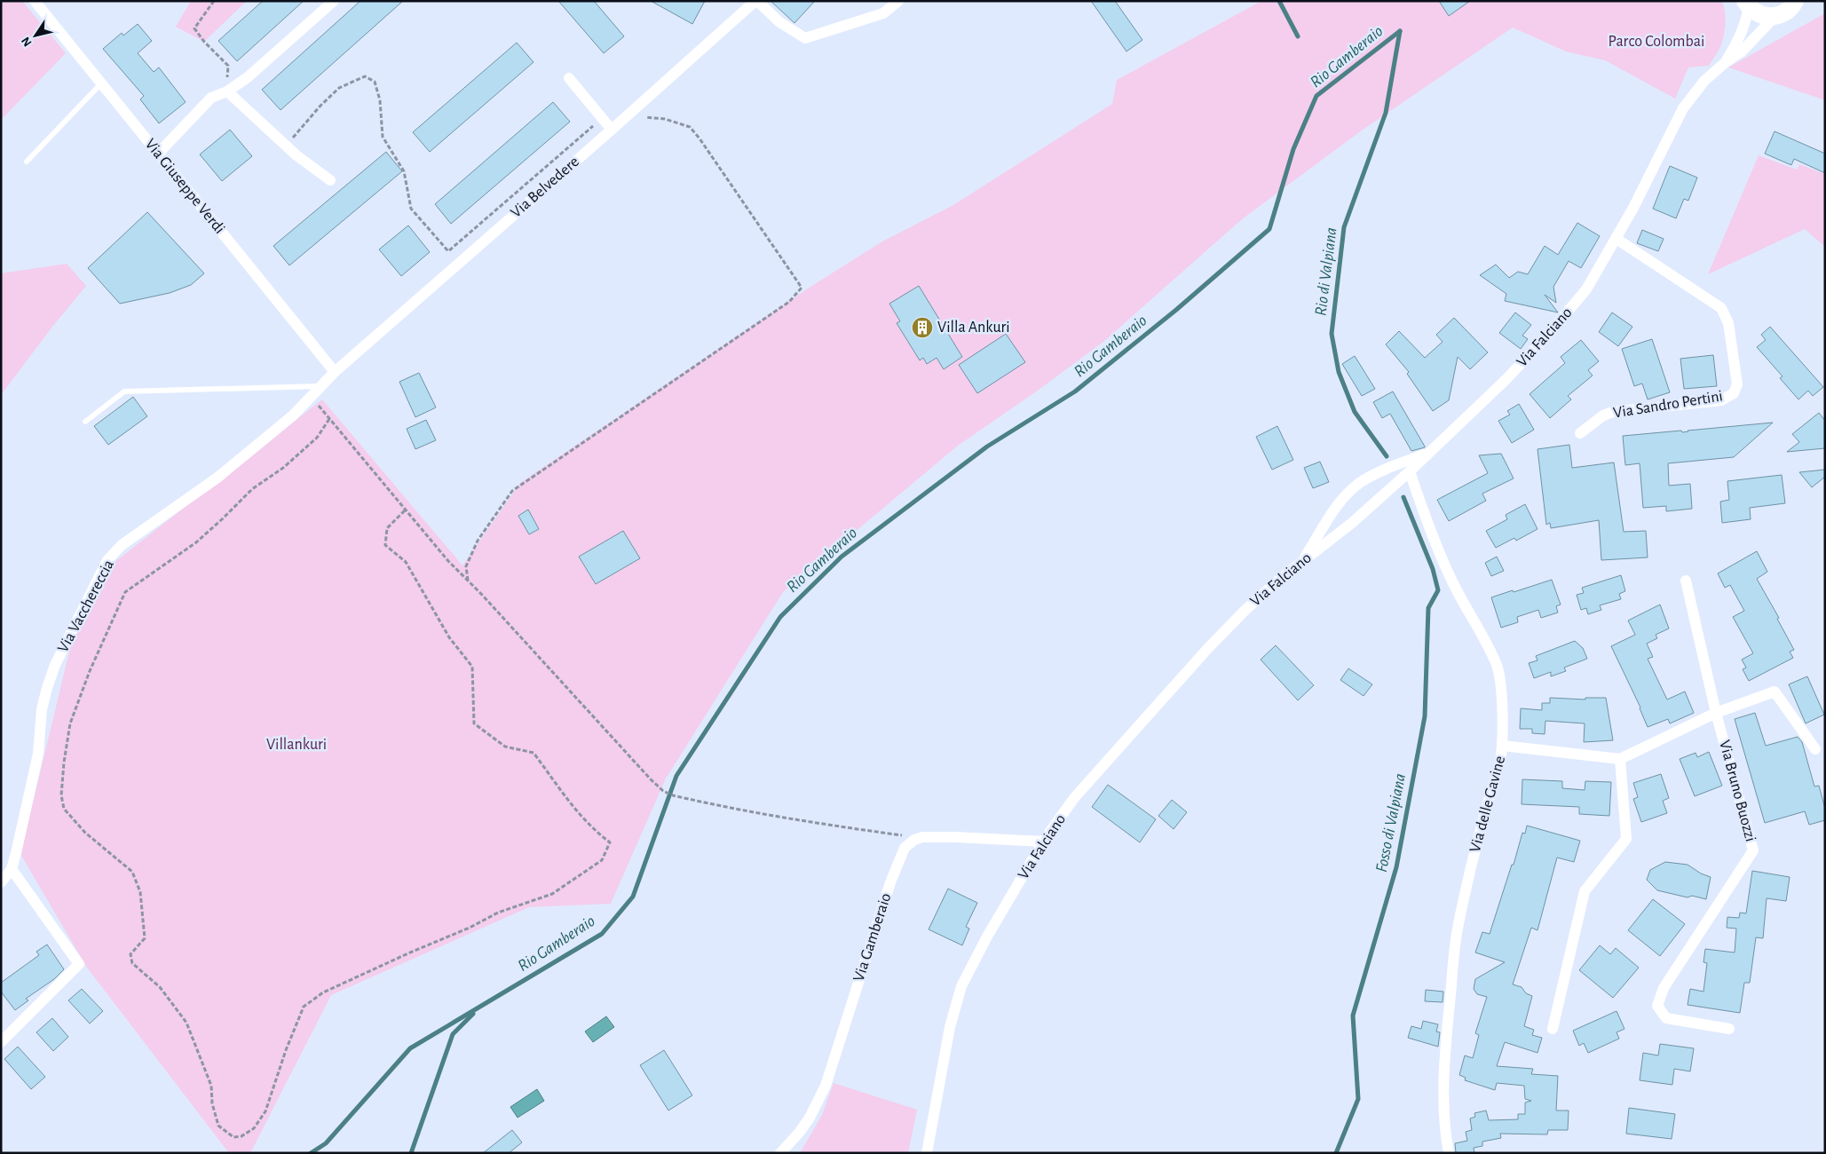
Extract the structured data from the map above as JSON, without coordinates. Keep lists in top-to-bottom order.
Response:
{
  "streets": {
    "street": [
      "Via Giuseppe Verdi",
      "Via Belvedere",
      "Via Falciano",
      "Via Sandro Pertini",
      "Via Vacchereccia",
      "Via Bruno Buozzi",
      "Via delle Gavine",
      "Via Gamberaio"
    ]
  },
  "crossings": [
    ["Via Giuseppe Verdi", "Via Belvedere"],
    ["Via Giuseppe Verdi", "Via Vacchereccia"],
    ["Via Belvedere", "Via Vacchereccia"],
    ["Via Falciano", "Via Sandro Pertini"],
    ["Via Falciano", "Via delle Gavine"]
  ],
  "water": ["Rio Gamberaio", "Rio di Valpiana", "Fosso di Valpiana"],
  "parks": ["Parco Colombai", "Villankuri"],
  "places": {
    "building": ["Villa Ankuri"]
  },
  "north": "bottom left"
}
